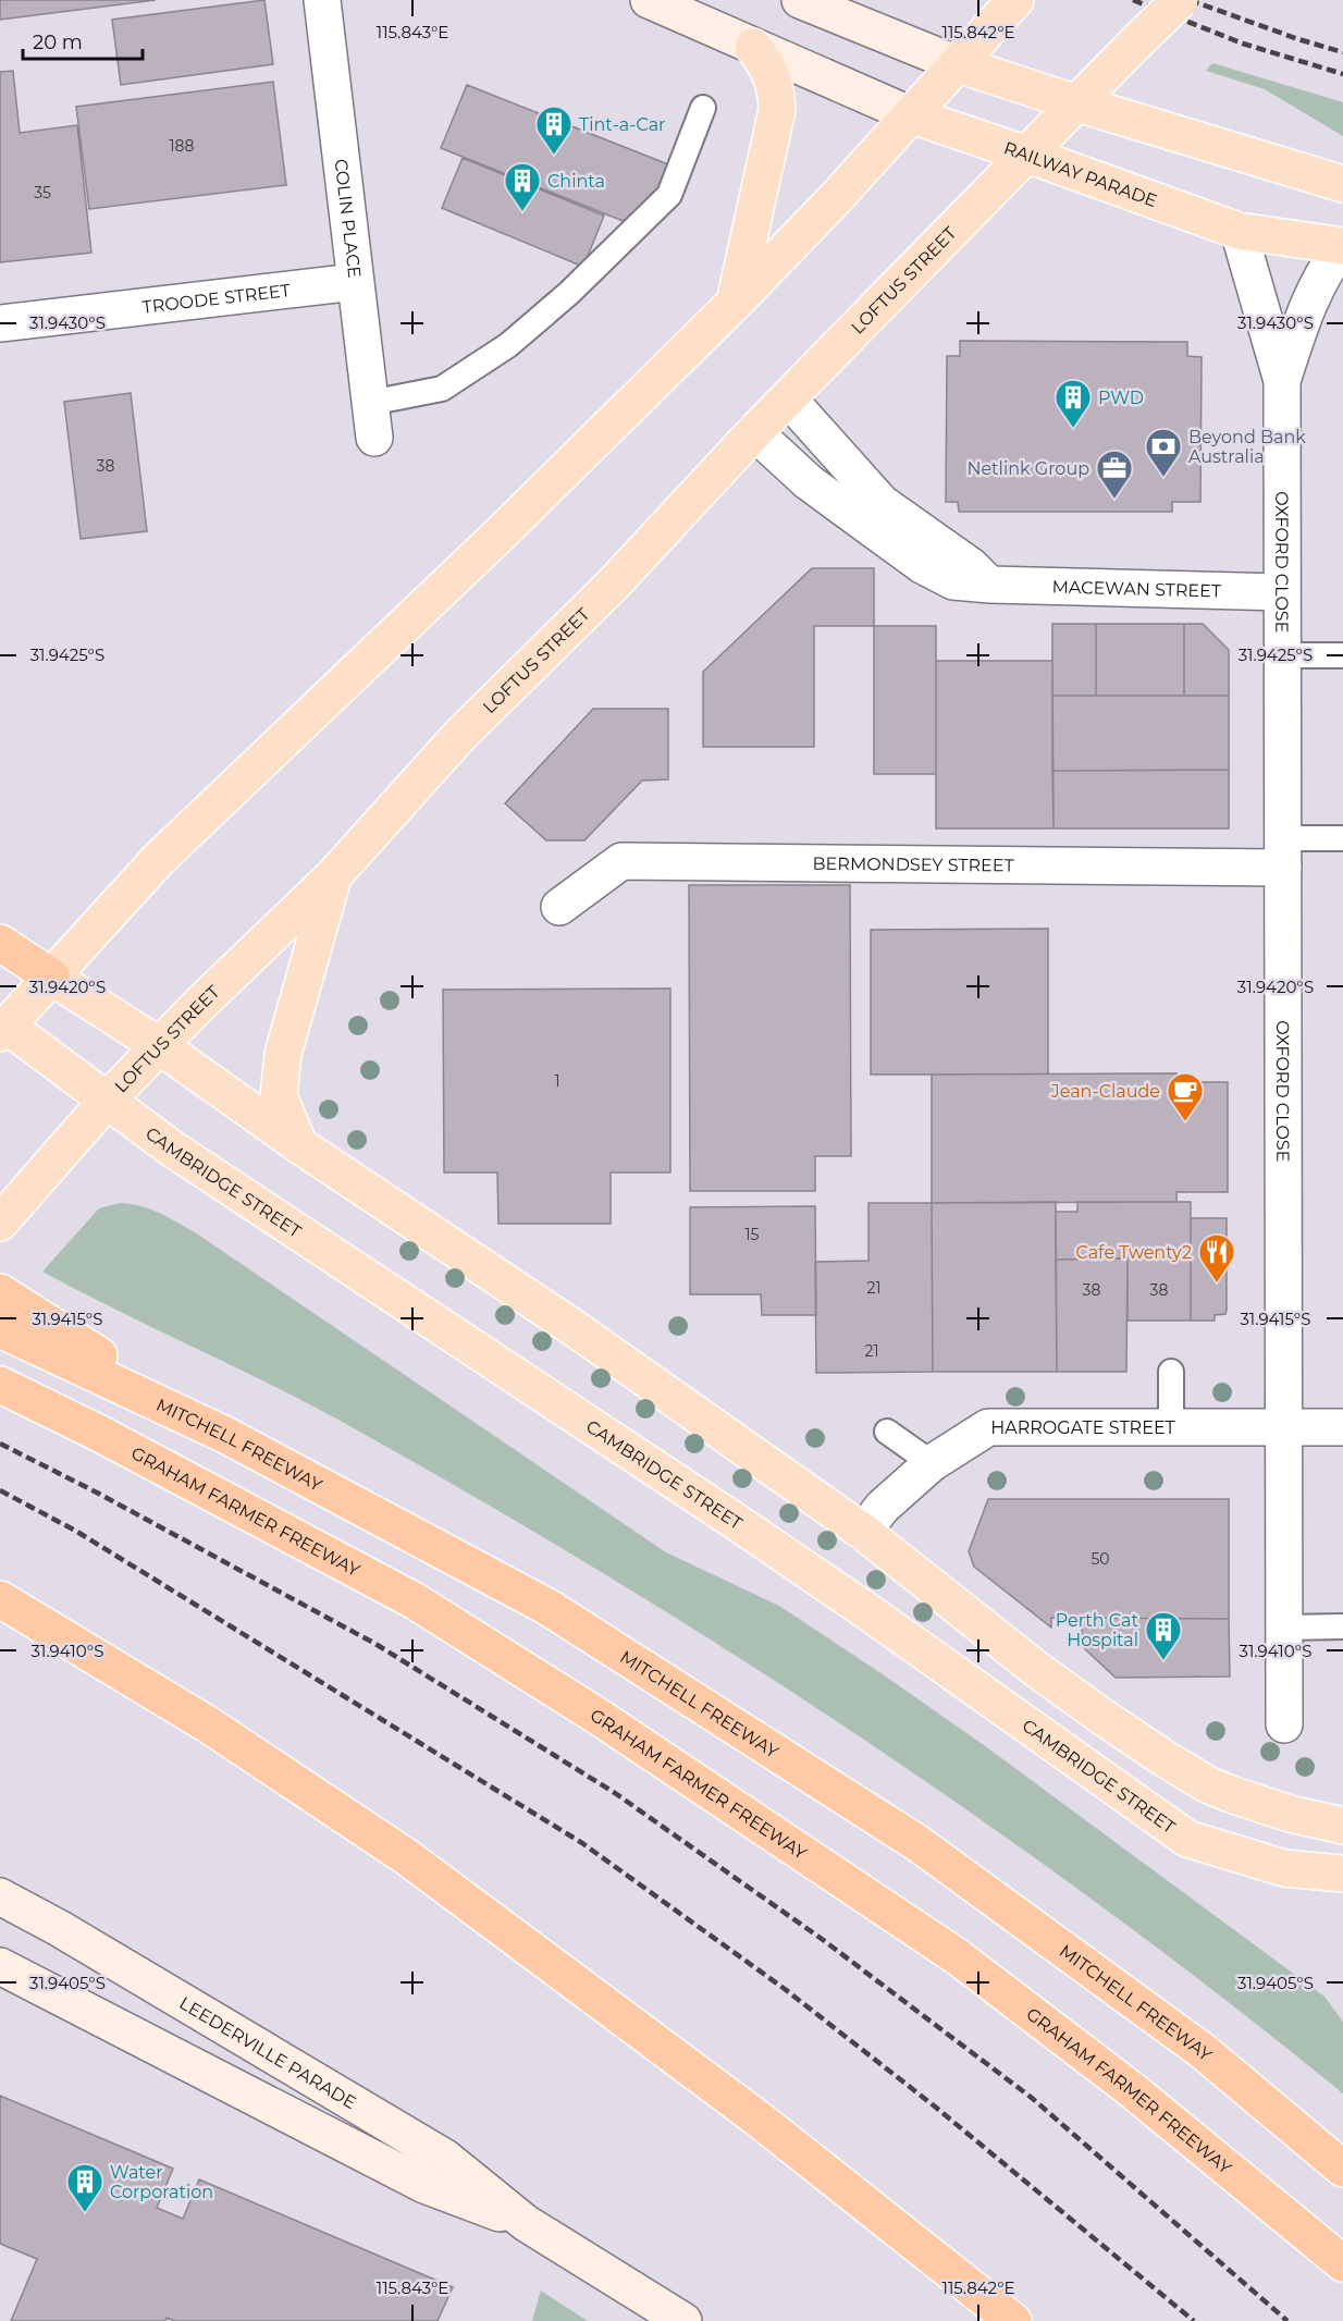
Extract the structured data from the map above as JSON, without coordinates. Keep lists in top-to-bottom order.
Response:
{
  "streets": {
    "highway": ["MITCHELL FREEWAY", "GRAHAM FARMER FREEWAY"],
    "main road": [
      "RAILWAY PARADE",
      "LOFTUS STREET",
      "CAMBRIDGE STREET",
      "LEEDERVILLE PARADE"
    ],
    "street": [
      "COLIN PLACE",
      "TROODE STREET",
      "OXFORD CLOSE",
      "MACEWAN STREET",
      "BERMONDSEY STREET",
      "HARROGATE STREET"
    ]
  },
  "crossings": [
    ["RAILWAY PARADE", "LOFTUS STREET"],
    ["RAILWAY PARADE", "OXFORD CLOSE"],
    ["COLIN PLACE", "TROODE STREET"],
    ["LOFTUS STREET", "MACEWAN STREET"],
    ["LOFTUS STREET", "CAMBRIDGE STREET"],
    ["OXFORD CLOSE", "MACEWAN STREET"],
    ["OXFORD CLOSE", "BERMONDSEY STREET"],
    ["OXFORD CLOSE", "HARROGATE STREET"]
  ],
  "places": {
    "building": [
      "Tint-a-Car",
      "Chinta",
      "PWD",
      "Perth Cat Hospital",
      "Water Corporation"
    ],
    "bank": ["Beyond Bank Australia"],
    "office": ["Netlink Group"],
    "cafe": ["Jean-Claude"],
    "restaurant": ["Cafe Twenty2"]
  },
  "house_numbers": [
    "188",
    "35",
    "38",
    "1",
    "15",
    "21",
    "38",
    "38",
    "21",
    "50"
  ],
  "scale_bar": "20 m",
  "coordinates": [
    "115.843°E",
    "115.842°E",
    "31.9430°S",
    "31.9425°S",
    "31.9420°S",
    "31.9415°S",
    "31.9410°S",
    "31.9405°S"
  ]
}
